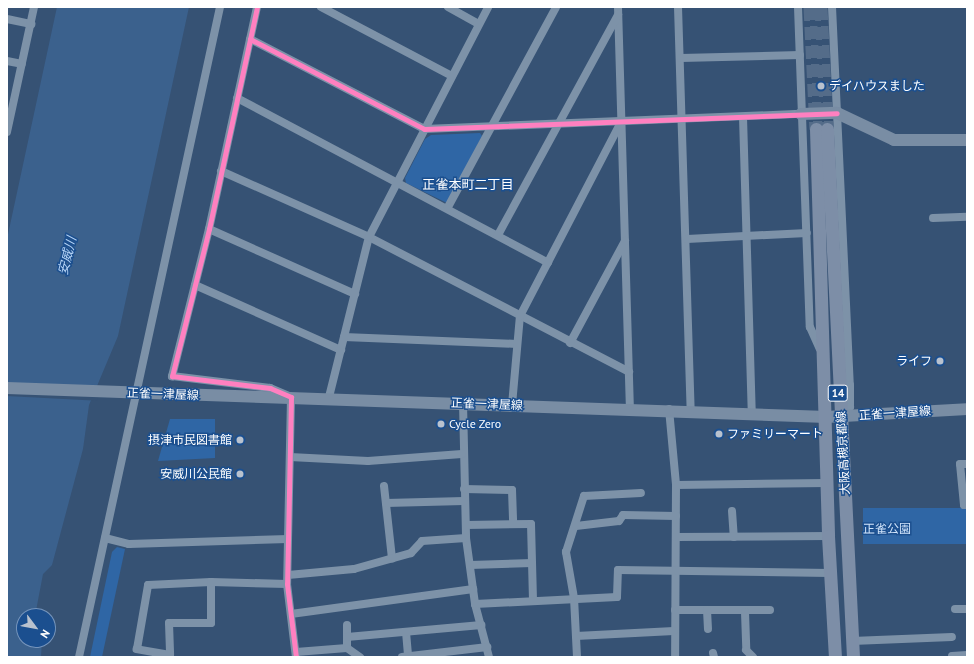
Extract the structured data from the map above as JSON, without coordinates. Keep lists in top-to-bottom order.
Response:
{
  "streets": {
    "main road": ["14", "正雀一津屋線", "大阪高槻京都線"]
  },
  "crossings": [
    ["正雀一津屋線", "大阪高槻京都線"]
  ],
  "districts": ["正雀本町二丁目"],
  "water": ["安威川"],
  "parks": ["正雀公園"],
  "places": [
    "デイハウスました",
    "ライフ",
    "Cycle Zero",
    "ファミリーマート",
    "摂津市民図書館",
    "安威川公民館"
  ],
  "north": "bottom right"
}
